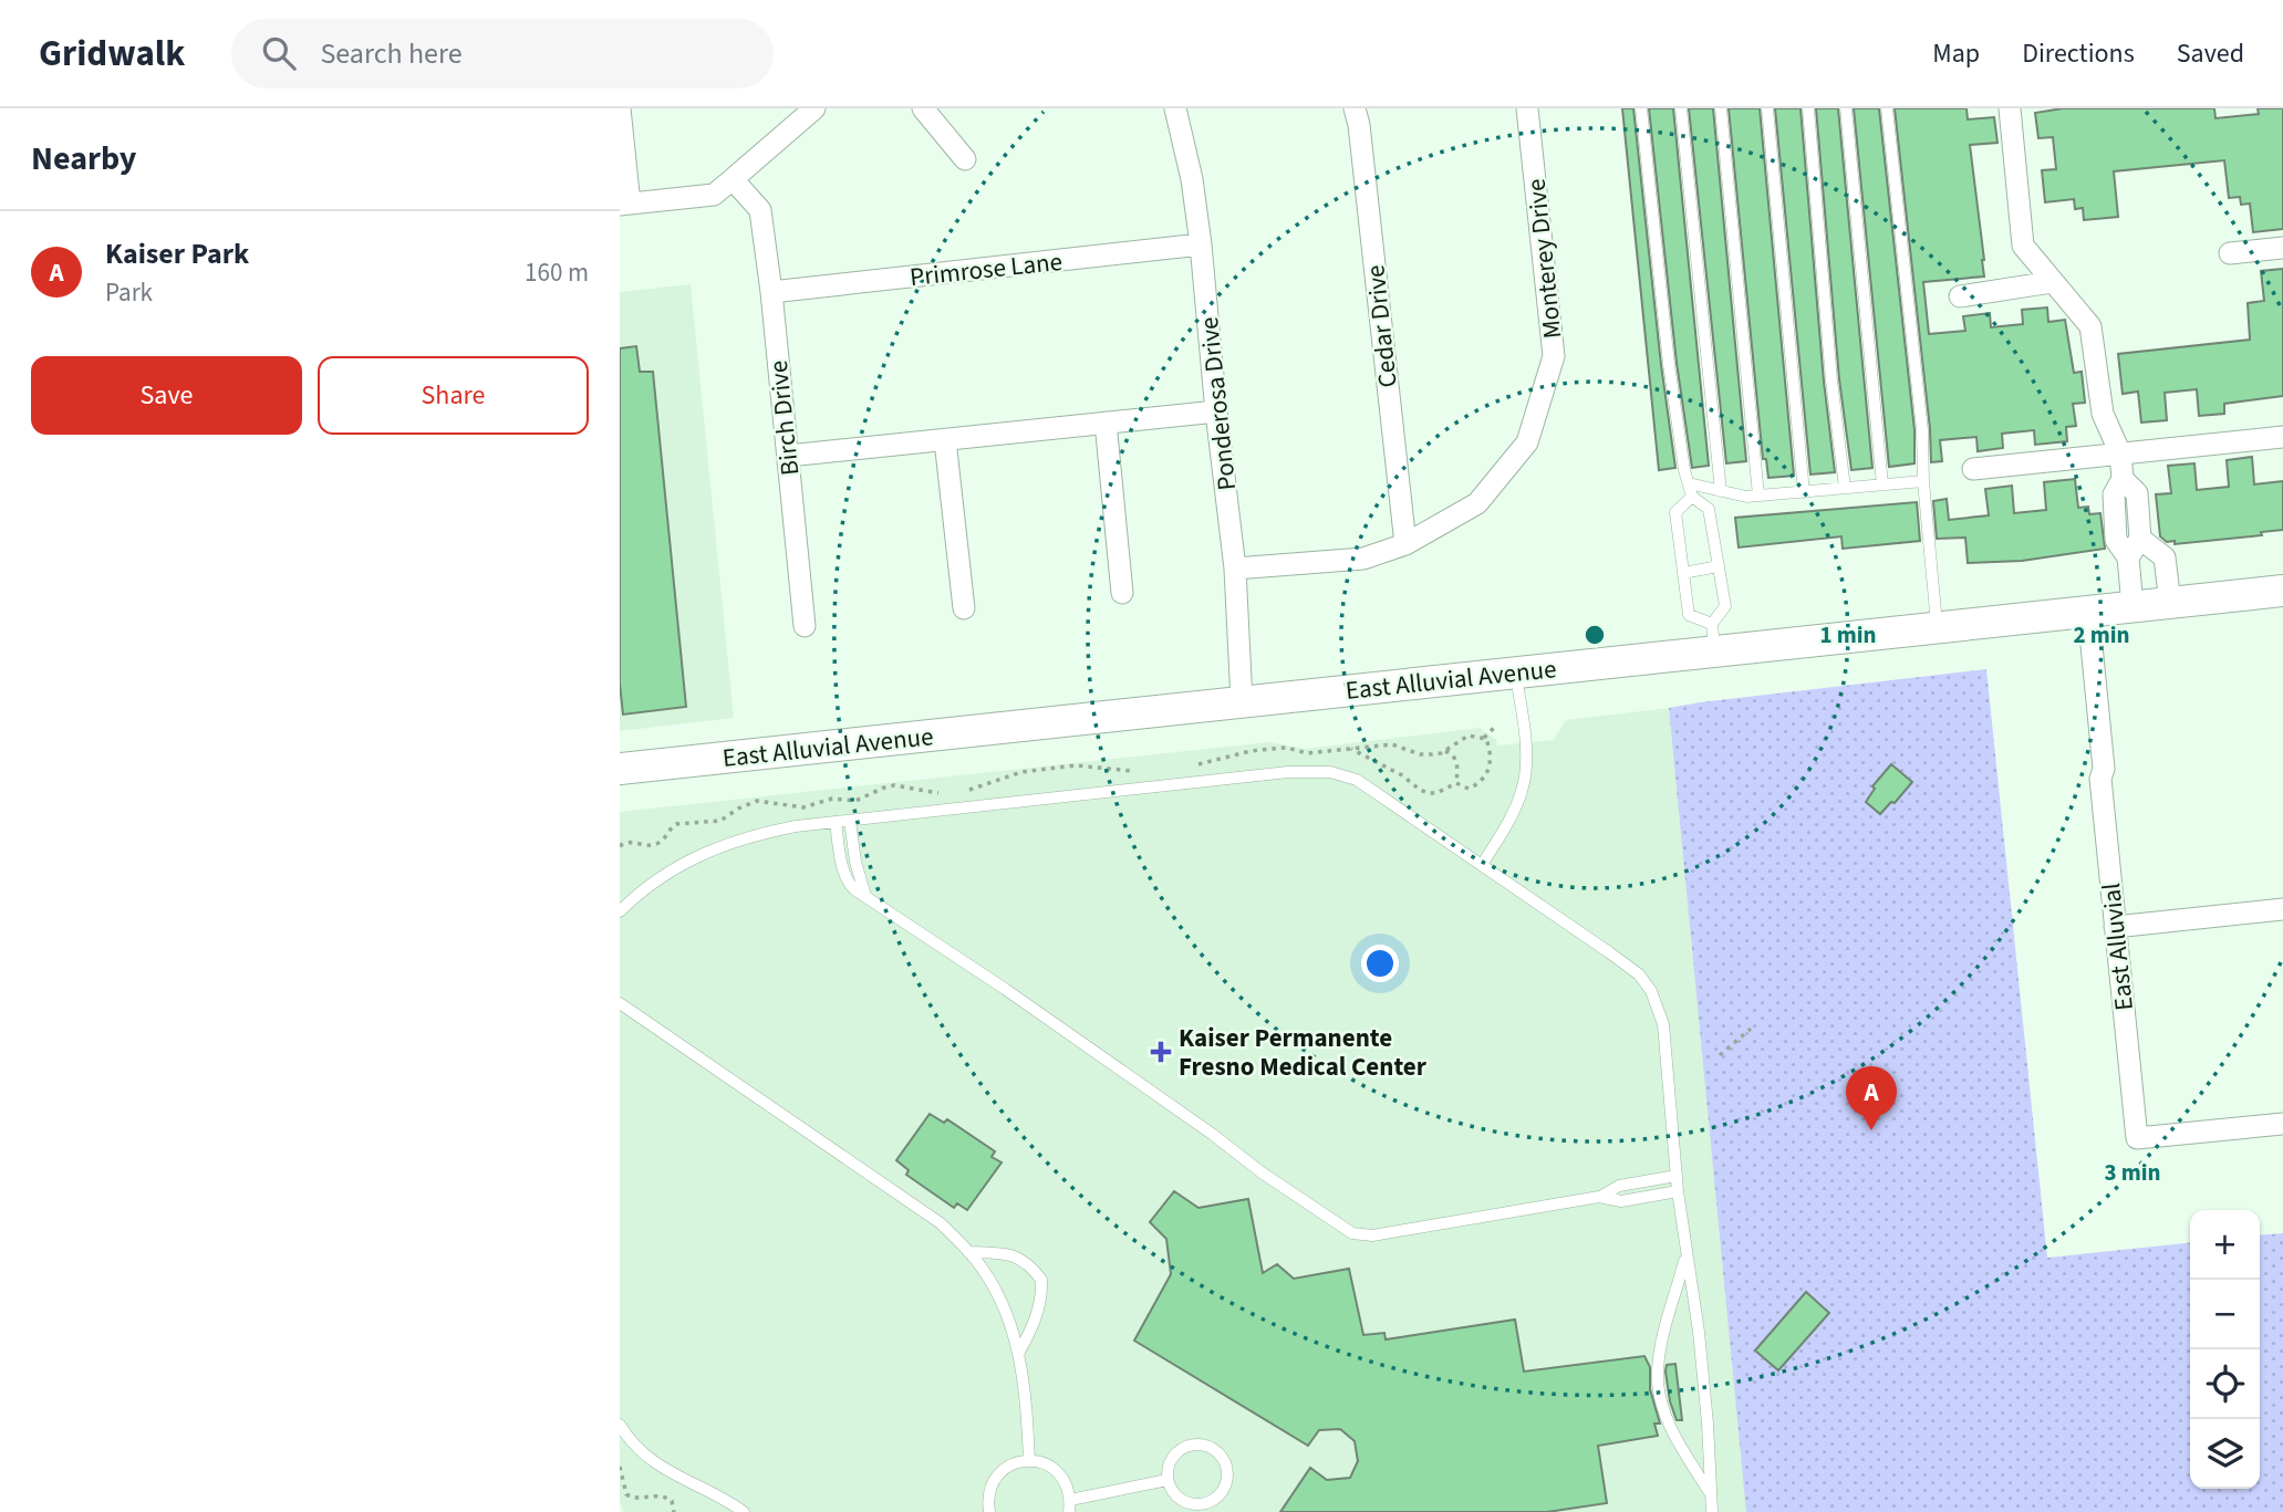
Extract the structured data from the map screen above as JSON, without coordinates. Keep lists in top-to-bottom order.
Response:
{
  "streets": {
    "main road": ["East Alluvial Avenue"],
    "street": [
      "Monterey Drive",
      "Primrose Lane",
      "Cedar Drive",
      "Ponderosa Drive",
      "Birch Drive",
      "East Alluvial"
    ]
  },
  "crossings": [
    ["Monterey Drive", "Cedar Drive"],
    ["Monterey Drive", "Ponderosa Drive"],
    ["Primrose Lane", "Ponderosa Drive"],
    ["Primrose Lane", "Birch Drive"],
    ["Ponderosa Drive", "East Alluvial Avenue"],
    ["East Alluvial Avenue", "East Alluvial"]
  ],
  "places": {
    "health": ["Kaiser Permanente Fresno Medical Center"]
  },
  "page": {
    "header": "Gridwalk",
    "search": "Search here",
    "nav": ["Map", "Directions", "Saved"],
    "heading": "Nearby",
    "list": [
      {
        "mark": "A",
        "name": "Kaiser Park",
        "note": "Park",
        "value": "160 m"
      }
    ],
    "buttons": ["Save", "Share"],
    "pins": "A",
    "map_buttons": ["+", "−"]
  },
  "rings": ["1 min", "2 min", "3 min"]
}
